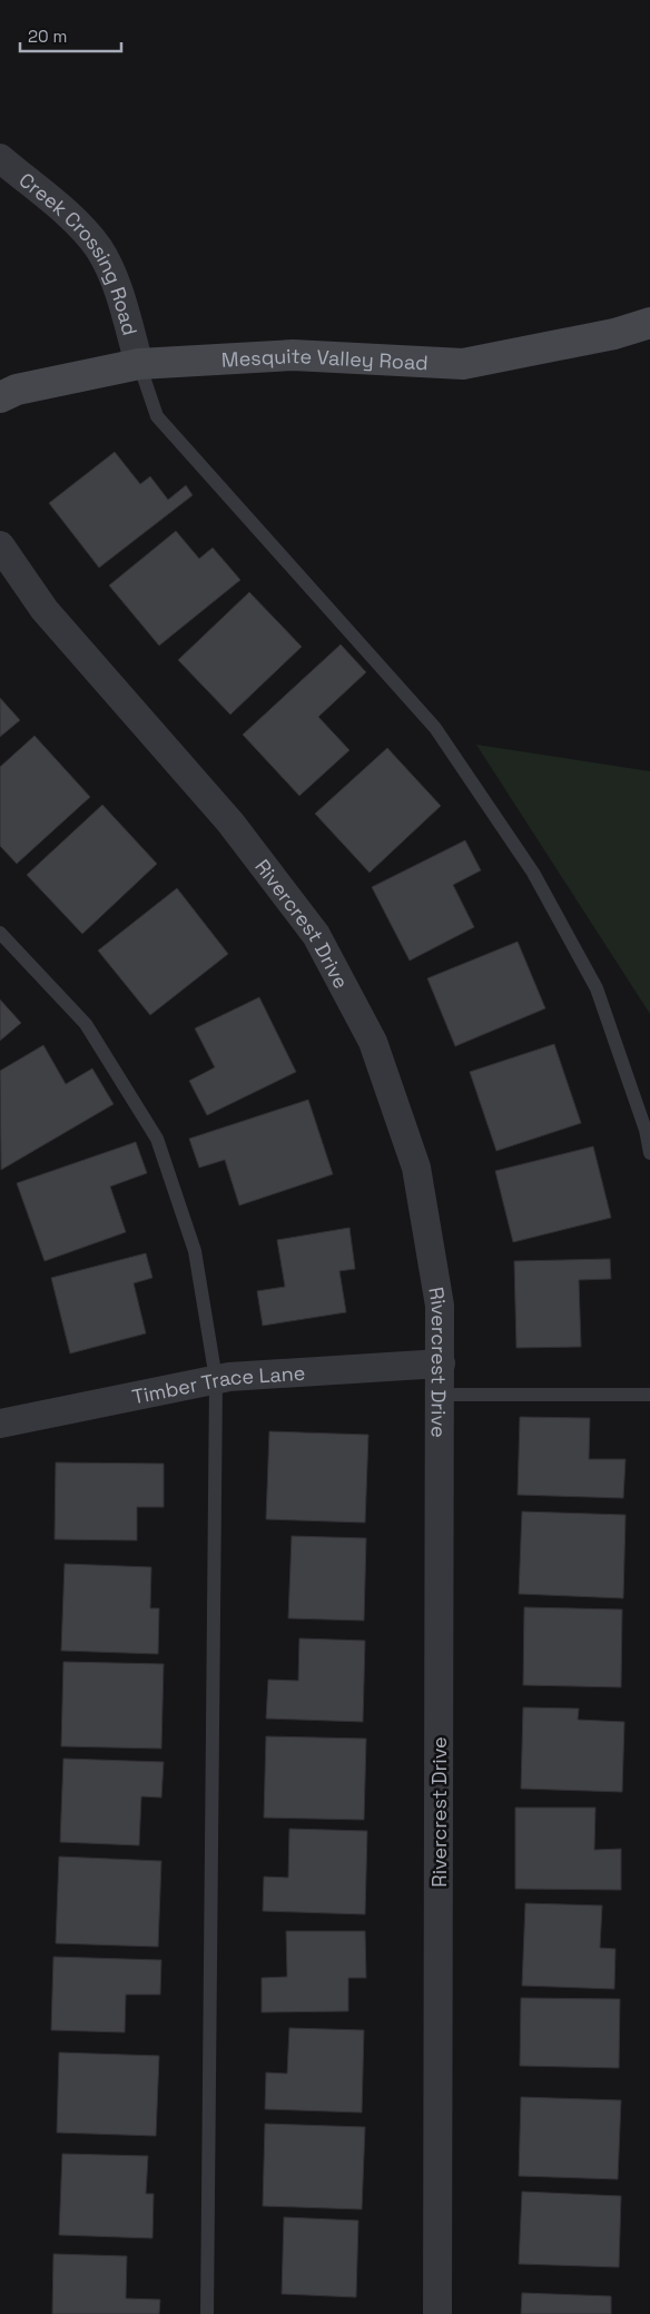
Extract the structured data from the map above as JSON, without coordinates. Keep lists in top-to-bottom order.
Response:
{
  "streets": {
    "street": [
      "Creek Crossing Road",
      "Mesquite Valley Road",
      "Rivercrest Drive",
      "Timber Trace Lane"
    ]
  },
  "crossings": [
    ["Creek Crossing Road", "Mesquite Valley Road"],
    ["Rivercrest Drive", "Timber Trace Lane"]
  ],
  "scale_bar": "20 m"
}
